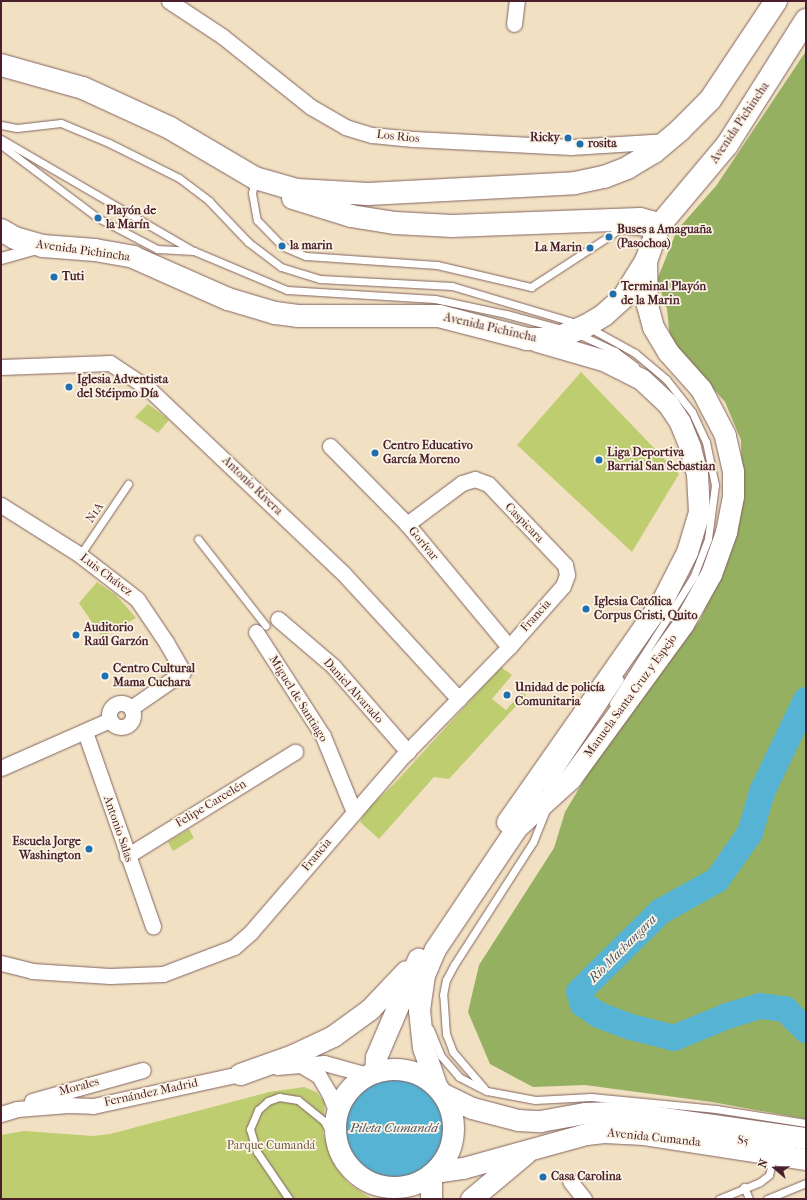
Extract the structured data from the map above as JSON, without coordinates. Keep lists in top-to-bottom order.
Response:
{
  "streets": {
    "main road": ["Avenida Pichincha", "Manuela Santa Cruz y Espejo", "Avenida Cumanda"],
    "street": [
      "Los Rios",
      "Antonio Rivera",
      "Caspicara",
      "Gorívar",
      "Luis Chávez",
      "Francia",
      "Daniel Alvarado",
      "Miguel de Santiago",
      "Felipe Carcelén",
      "Antonio Salas",
      "Morales",
      "Fernández Madrid"
    ],
    "lane": ["N1A", "S5"]
  },
  "crossings": [
    ["Avenida Pichincha", "Manuela Santa Cruz y Espejo"],
    ["Antonio Rivera", "Francia"],
    ["N1A", "Luis Chávez"],
    ["Caspicara", "Gorívar"],
    ["Caspicara", "Francia"],
    ["Gorívar", "Francia"],
    ["Luis Chávez", "Antonio Salas"],
    ["Francia", "Daniel Alvarado"],
    ["Francia", "Miguel de Santiago"],
    ["Daniel Alvarado", "Miguel de Santiago"],
    ["Manuela Santa Cruz y Espejo", "Fernández Madrid"],
    ["Manuela Santa Cruz y Espejo", "Avenida Cumanda"],
    ["Felipe Carcelén", "Antonio Salas"],
    ["Morales", "Fernández Madrid"],
    ["Fernández Madrid", "Avenida Cumanda"],
    ["Avenida Cumanda", "S5"]
  ],
  "water": ["Rio Machangara", "Pileta Cumandá"],
  "parks": ["Parque Cumandá"],
  "places": [
    "Ricky",
    "rosita",
    "Playón de la Marín",
    "Buses a Amaguaña (Pasochoa)",
    "la marin",
    "La Marin",
    "Tuti",
    "Terminal Playón de la Marin",
    "Iglesia Adventista del Stéipmo Día",
    "Centro Educativo García Moreno",
    "Liga Deportiva Barrial San Sebastian",
    "Iglesia Católica Corpus Cristi, Quito",
    "Auditorio Raúl Garzón",
    "Centro Cultural Mama Cuchara",
    "Unidad de policía Comunitaria",
    "Escuela Jorge Washington",
    "Casa Carolina"
  ],
  "north": "left"
}
